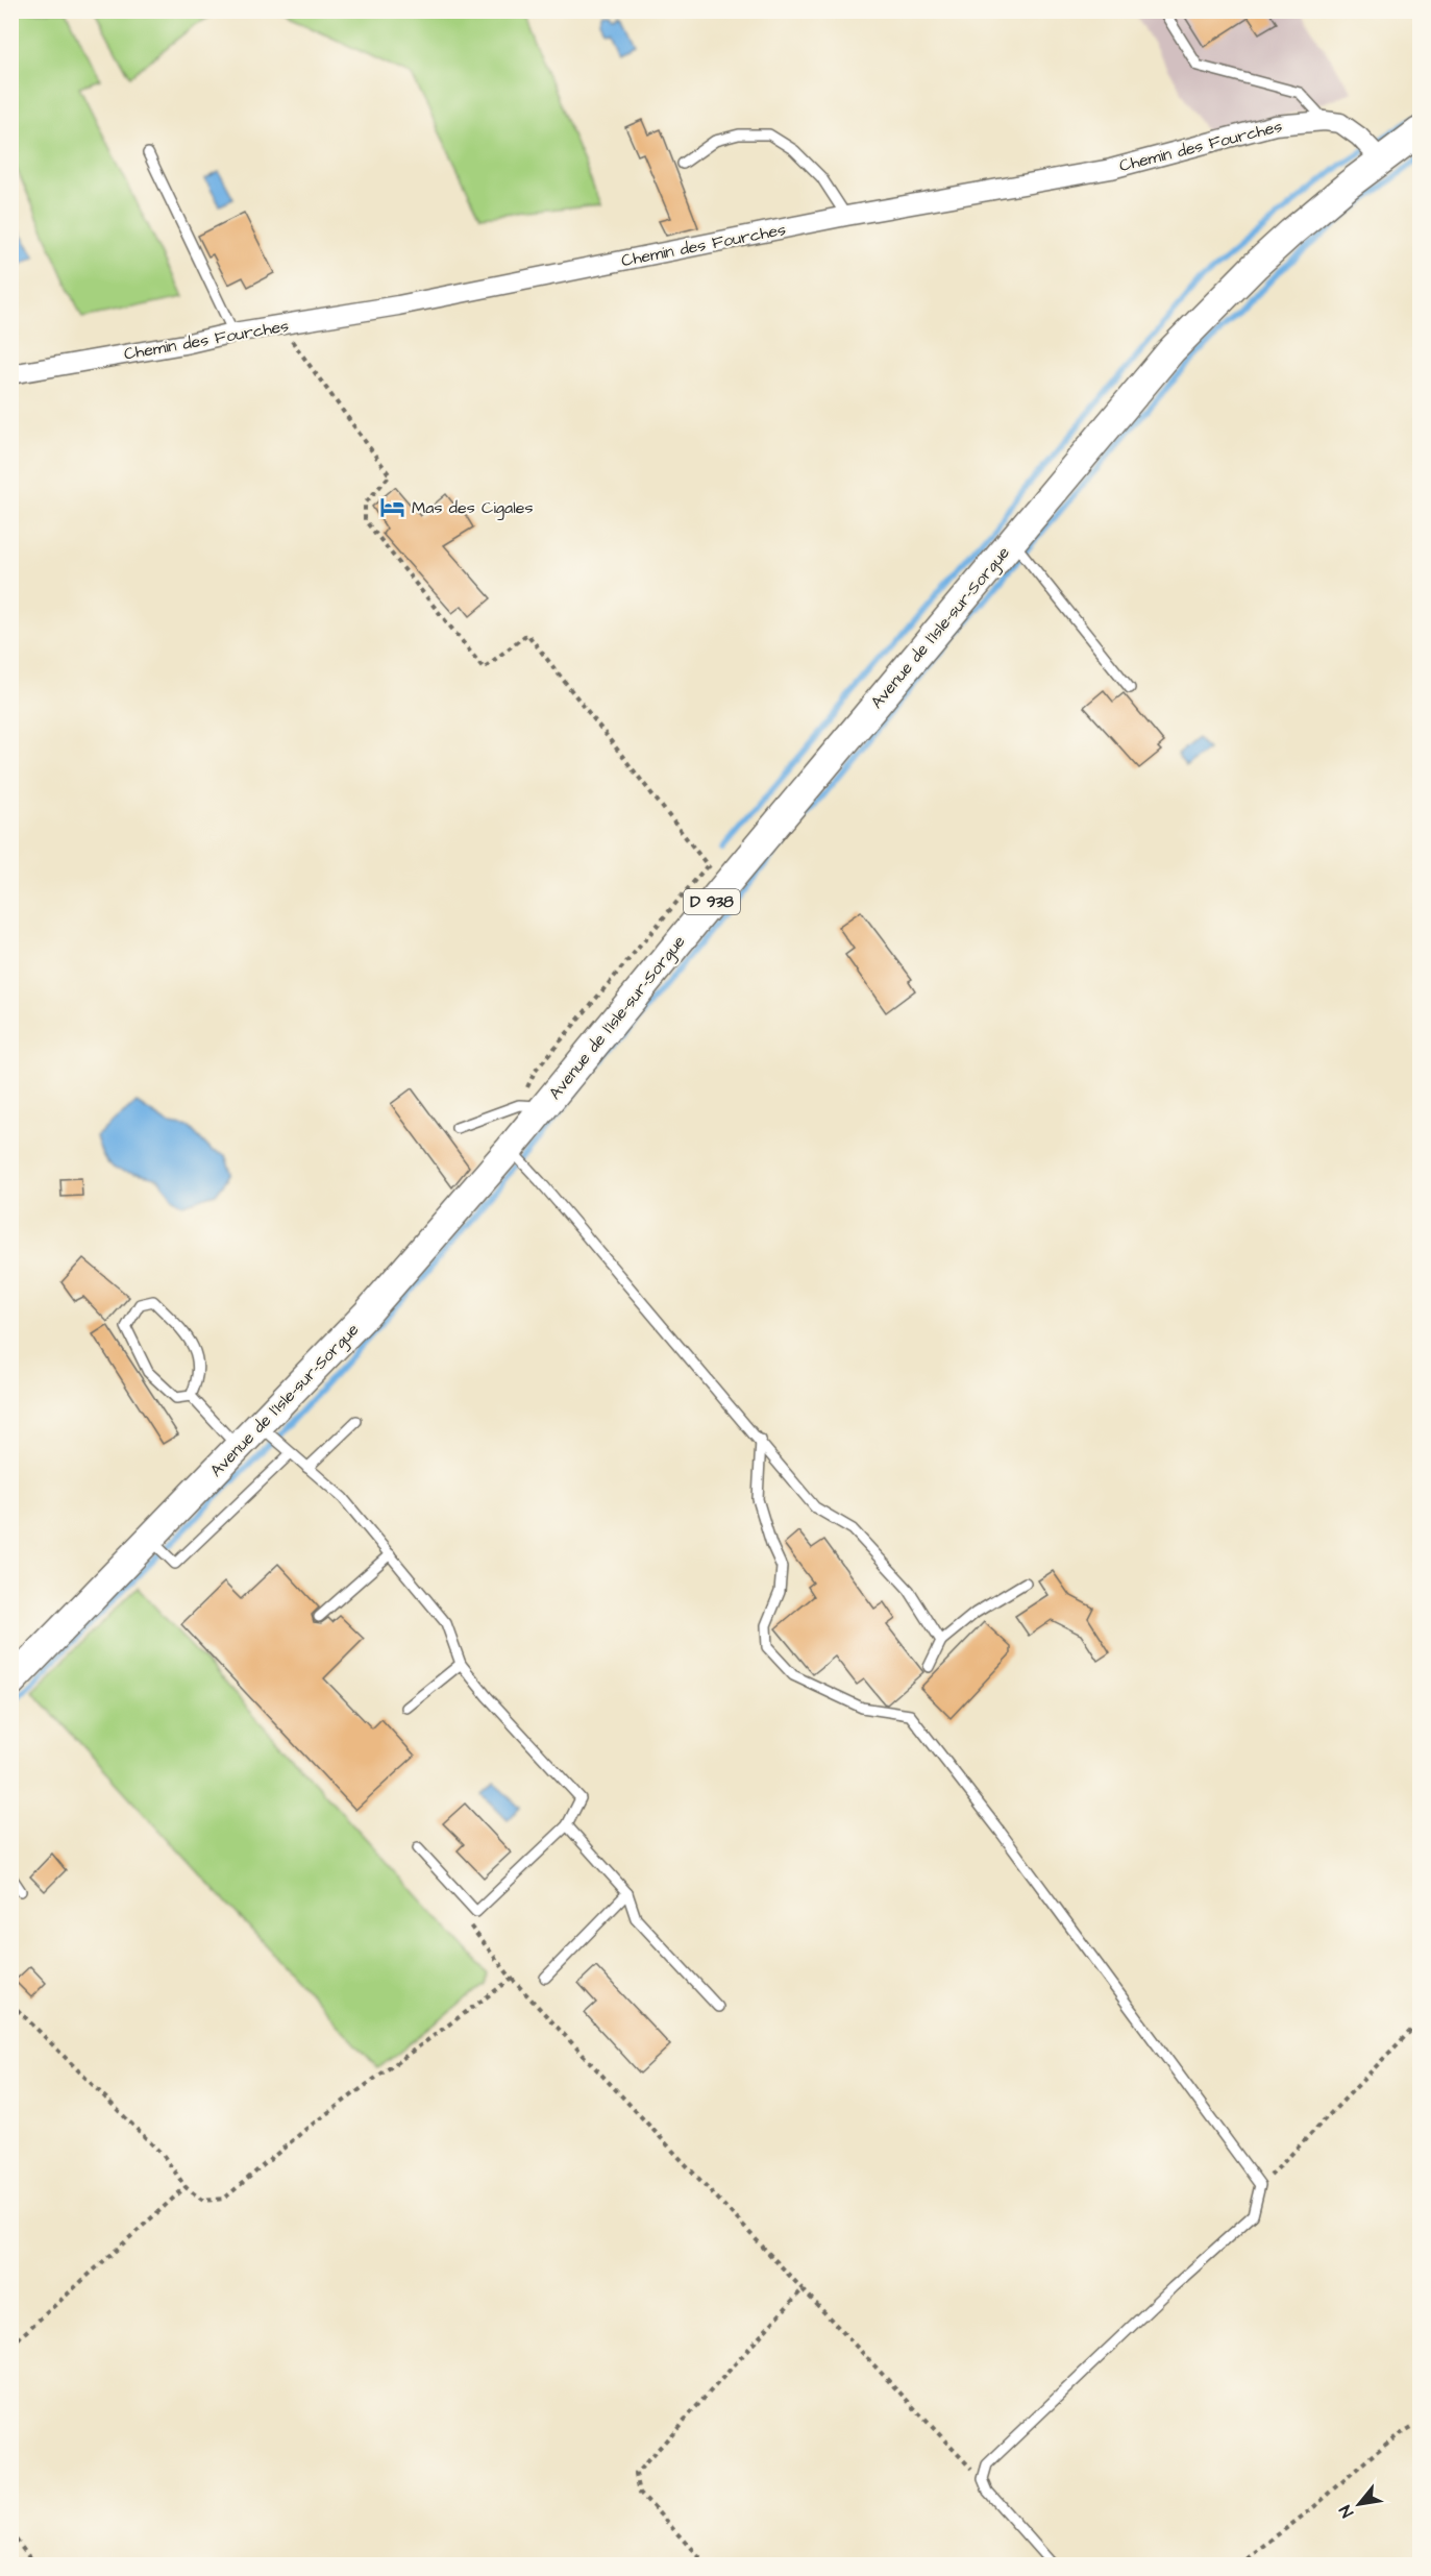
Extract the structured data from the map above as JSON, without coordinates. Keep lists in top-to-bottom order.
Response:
{
  "streets": {
    "main road": ["Avenue de l'Isle-sur-Sorgue", "D 938"],
    "street": ["Chemin des Fourches"]
  },
  "crossings": [
    ["Chemin des Fourches", "Avenue de l'Isle-sur-Sorgue"]
  ],
  "places": {
    "hotel": ["Mas des Cigales"]
  },
  "north": "bottom left"
}
